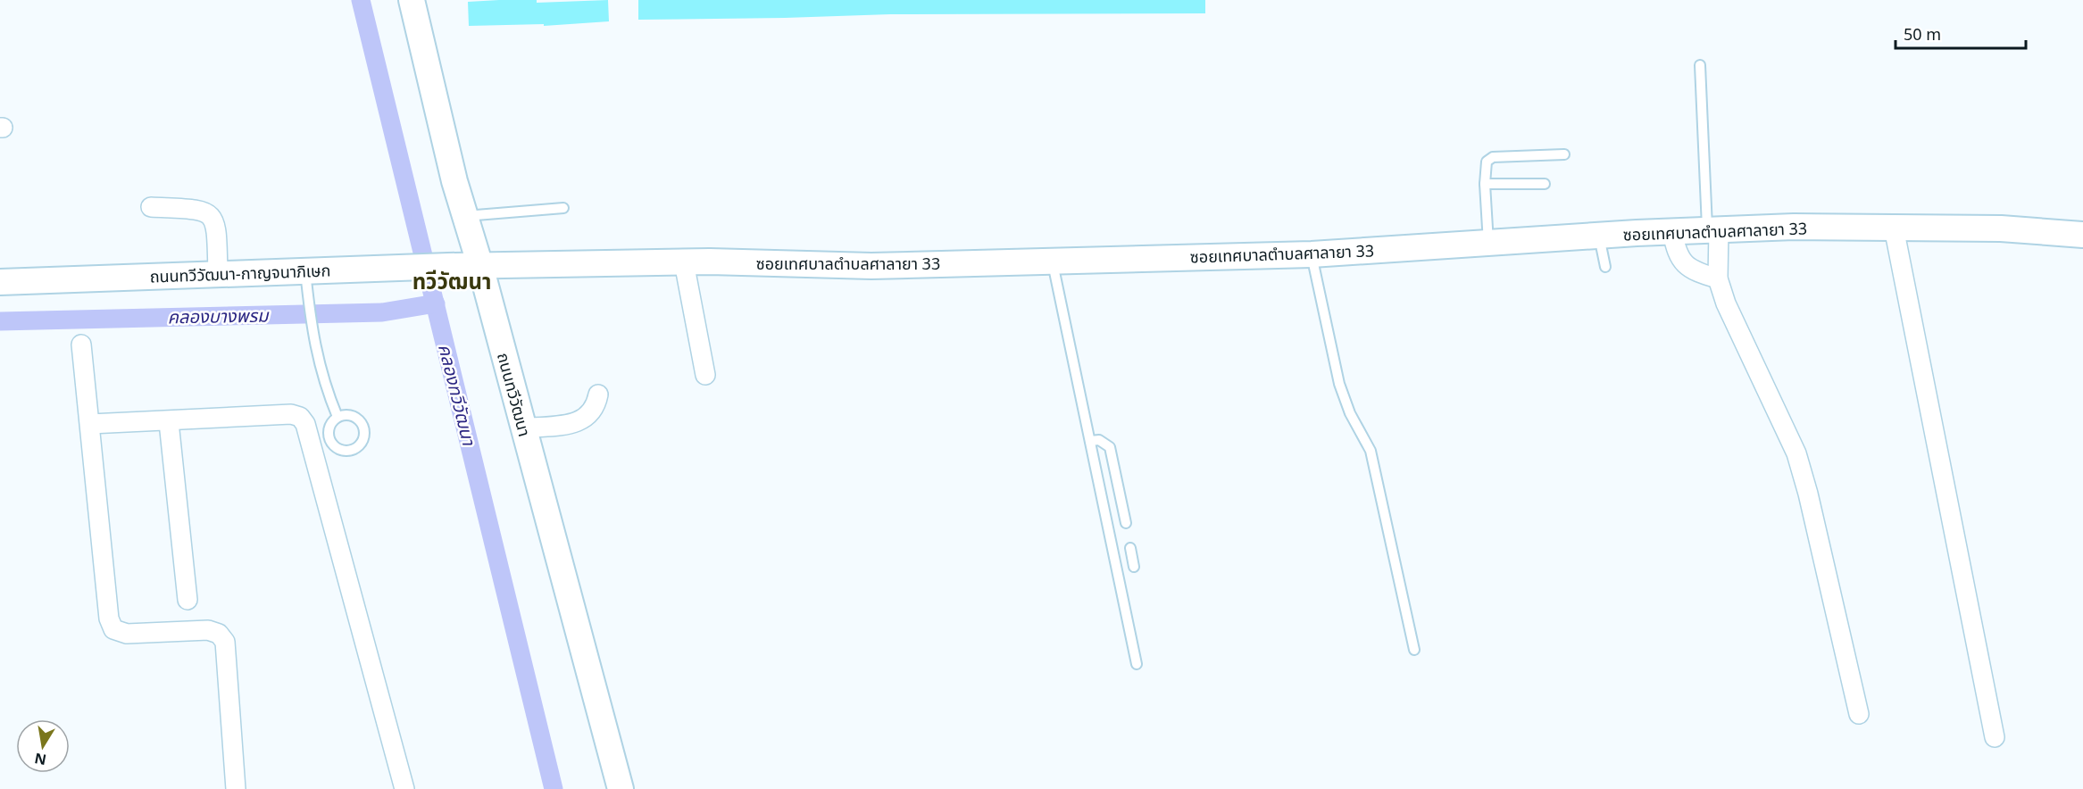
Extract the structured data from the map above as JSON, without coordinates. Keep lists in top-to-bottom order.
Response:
{
  "streets": {
    "street": ["ซอยเทศบาลตำบลศาลายา 33", "ถนนทวีวัฒนา-กาญจนาภิเษก", "ถนนทวีวัฒนา"]
  },
  "crossings": [
    ["ซอยเทศบาลตำบลศาลายา 33", "ถนนทวีวัฒนา-กาญจนาภิเษก"],
    ["ซอยเทศบาลตำบลศาลายา 33", "ถนนทวีวัฒนา"],
    ["ถนนทวีวัฒนา-กาญจนาภิเษก", "ถนนทวีวัฒนา"]
  ],
  "districts": ["ทวีวัฒนา"],
  "water": ["คลองบางพรม", "คลองทวีวัฒนา"],
  "scale_bar": "50 m",
  "north": "bottom"
}
